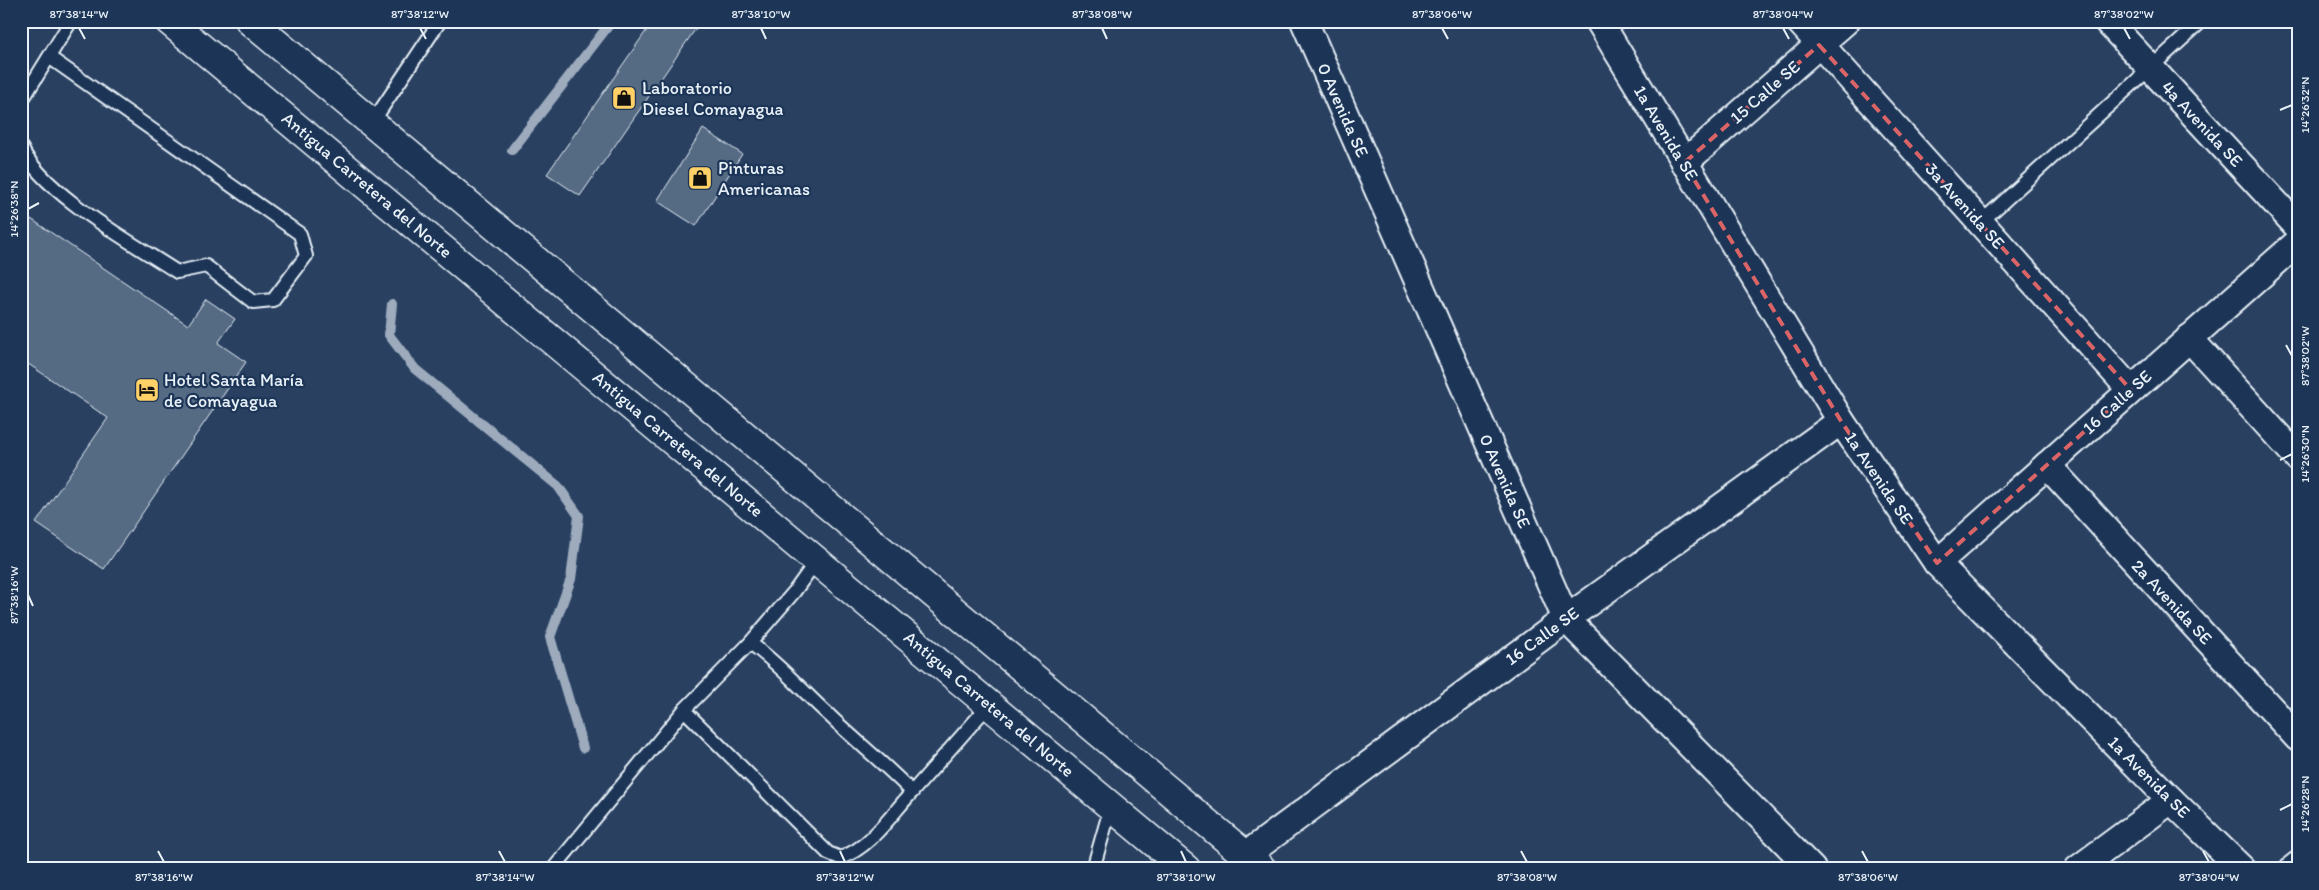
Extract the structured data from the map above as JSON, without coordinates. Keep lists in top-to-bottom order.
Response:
{
  "streets": {
    "main road": ["Antigua Carretera del Norte"],
    "street": [
      "15 Calle SE",
      "0 Avenida SE",
      "4a Avenida SE",
      "1a Avenida SE",
      "3a Avenida SE",
      "16 Calle SE",
      "2a Avenida SE"
    ]
  },
  "crossings": [
    ["15 Calle SE", "1a Avenida SE"],
    ["15 Calle SE", "3a Avenida SE"],
    ["0 Avenida SE", "16 Calle SE"],
    ["1a Avenida SE", "16 Calle SE"],
    ["3a Avenida SE", "16 Calle SE"],
    ["16 Calle SE", "2a Avenida SE"]
  ],
  "places": {
    "shop": ["Laboratorio Diesel Comayagua", "Pinturas Americanas"],
    "hotel": ["Hotel Santa María de Comayagua"]
  },
  "coordinates": [
    "87°38'14\"W",
    "87°38'12\"W",
    "87°38'10\"W",
    "87°38'08\"W",
    "87°38'06\"W",
    "87°38'04\"W",
    "87°38'02\"W",
    "14°26'32\"N",
    "14°26'38\"N",
    "14°26'30\"N",
    "87°38'16\"W",
    "14°26'28\"N"
  ]
}
